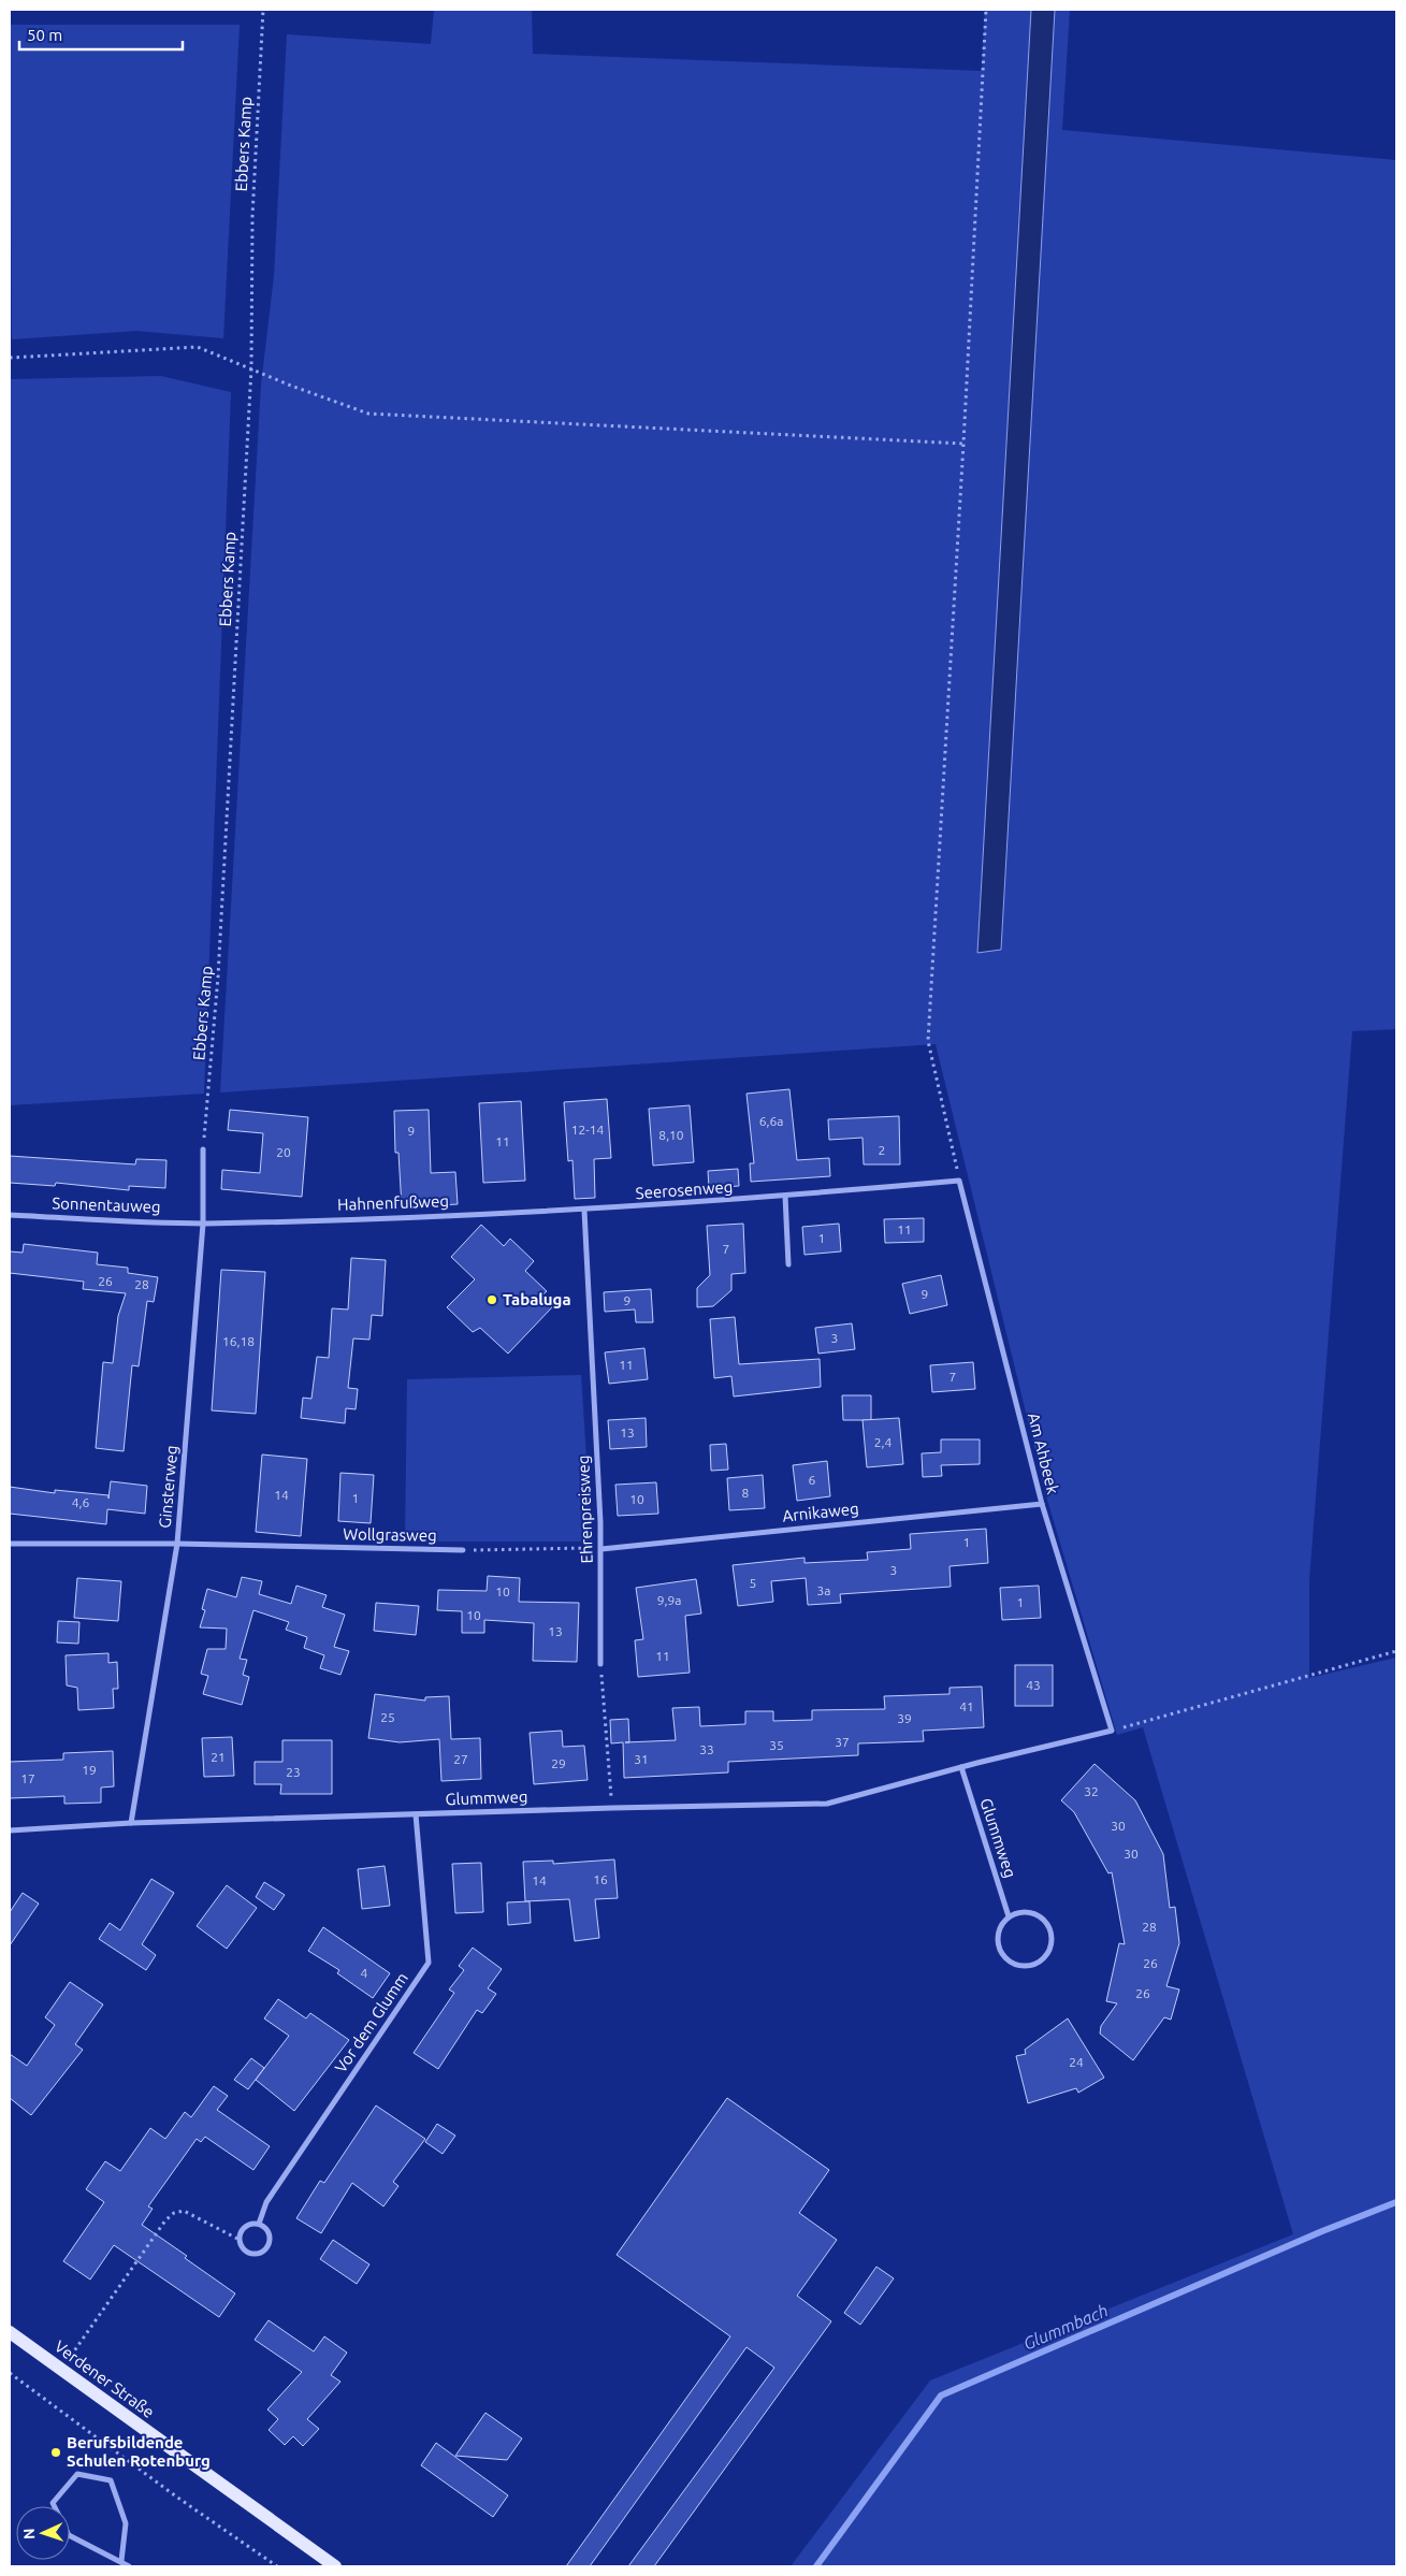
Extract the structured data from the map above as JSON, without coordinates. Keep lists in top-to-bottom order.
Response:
{
  "streets": {
    "main road": ["Verdener Straße"],
    "street": [
      "Seerosenweg",
      "Hahnenfußweg",
      "Sonnentauweg",
      "Am Ahbeek",
      "Ginsterweg",
      "Ehrenpreisweg",
      "Arnikaweg",
      "Wollgrasweg",
      "Glummweg",
      "Vor dem Glumm"
    ],
    "path": ["Ebbers Kamp"]
  },
  "crossings": [
    ["Ebbers Kamp", "Ginsterweg"],
    ["Seerosenweg", "Hahnenfußweg"],
    ["Seerosenweg", "Am Ahbeek"],
    ["Seerosenweg", "Ehrenpreisweg"],
    ["Hahnenfußweg", "Sonnentauweg"],
    ["Hahnenfußweg", "Ginsterweg"],
    ["Hahnenfußweg", "Ehrenpreisweg"],
    ["Sonnentauweg", "Ginsterweg"],
    ["Am Ahbeek", "Arnikaweg"],
    ["Am Ahbeek", "Glummweg"],
    ["Ginsterweg", "Wollgrasweg"],
    ["Ginsterweg", "Glummweg"],
    ["Ehrenpreisweg", "Arnikaweg"],
    ["Glummweg", "Vor dem Glumm"]
  ],
  "water": ["Glummbach"],
  "places": ["Tabaluga", "Berufsbildende Schulen Rotenburg"],
  "house_numbers": [
    "6,6a",
    "12-14",
    "9",
    "8,10",
    "11",
    "2",
    "20",
    "11",
    "1",
    "7",
    "26",
    "28",
    "9",
    "9",
    "3",
    "16,18",
    "11",
    "7",
    "13",
    "2,4",
    "6",
    "8",
    "14",
    "1",
    "10",
    "4,6",
    "1",
    "3",
    "5",
    "3a",
    "10",
    "9,9a",
    "1",
    "10",
    "13",
    "11",
    "43",
    "41",
    "25",
    "39",
    "37",
    "35",
    "33",
    "21",
    "27",
    "31",
    "29",
    "19",
    "23",
    "17",
    "32",
    "30",
    "30",
    "16",
    "14",
    "28",
    "26",
    "4",
    "26",
    "24"
  ],
  "scale_bar": "50 m",
  "north": "left"
}
